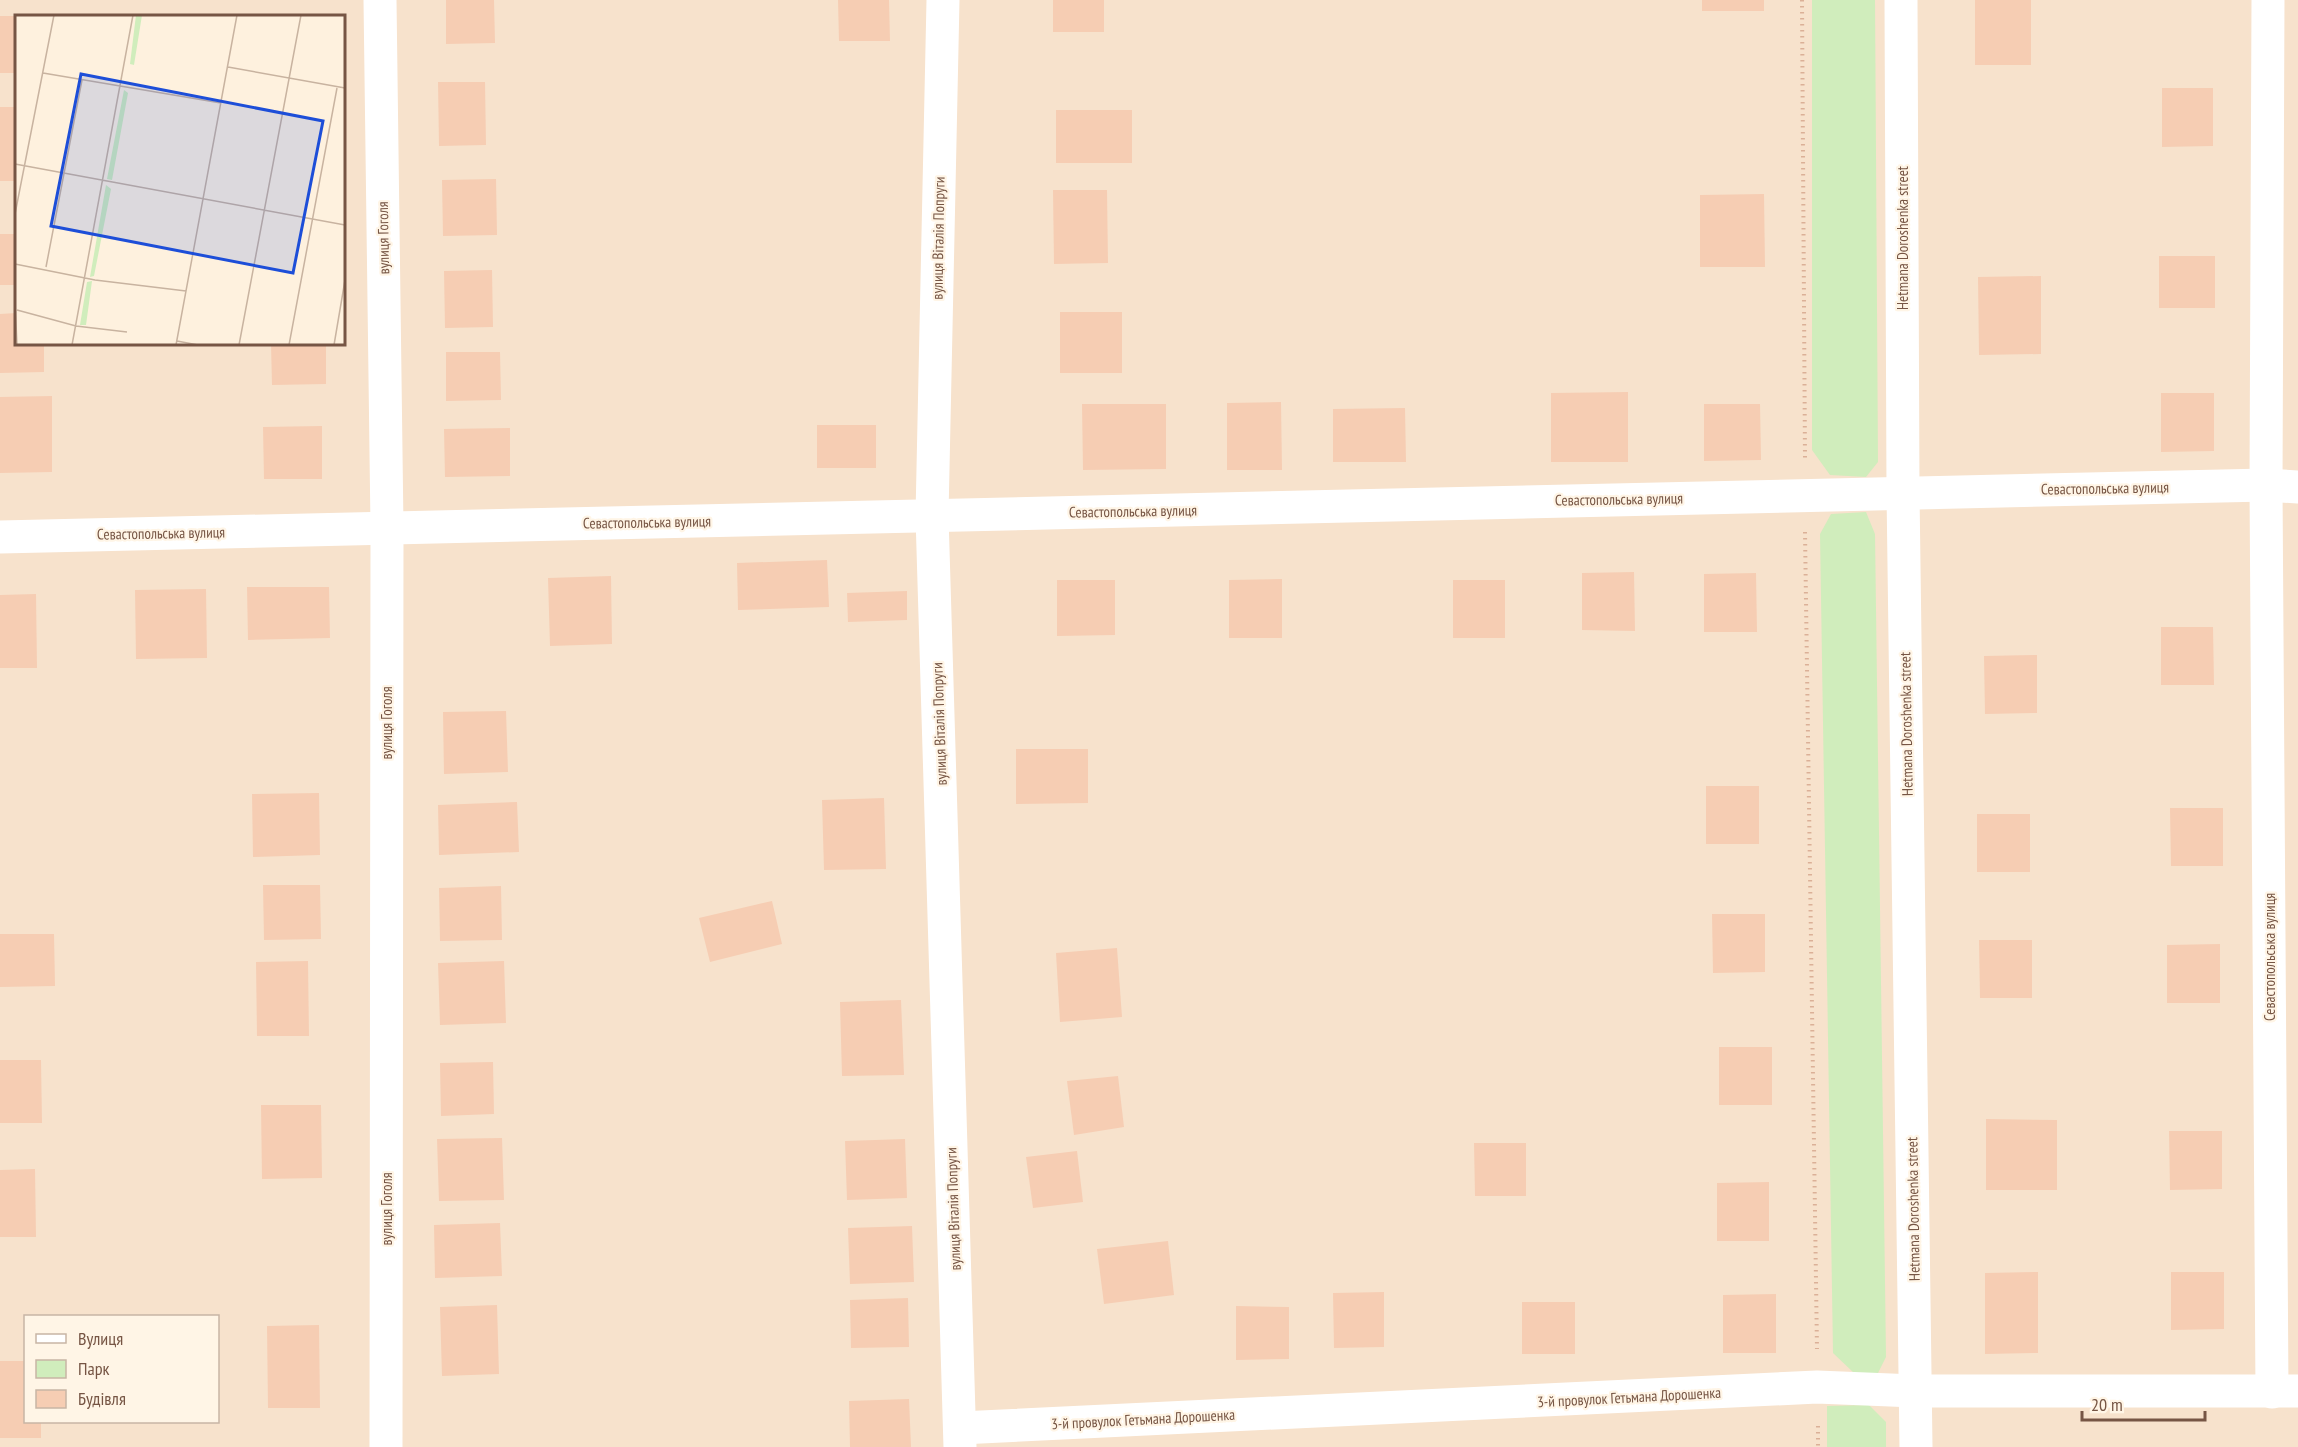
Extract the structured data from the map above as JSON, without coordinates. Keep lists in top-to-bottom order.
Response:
{
  "streets": {
    "street": [
      "вулиця Гоголя",
      "вулиця Віталія Попруги",
      "Hetmana Doroshenka street",
      "Севастопольська вулиця",
      "3-й провулок Гетьмана Дорошенка"
    ]
  },
  "crossings": [
    ["вулиця Гоголя", "Севастопольська вулиця"],
    ["вулиця Віталія Попруги", "Севастопольська вулиця"],
    ["вулиця Віталія Попруги", "3-й провулок Гетьмана Дорошенка"],
    ["Hetmana Doroshenka street", "Севастопольська вулиця"],
    ["Hetmana Doroshenka street", "3-й провулок Гетьмана Дорошенка"],
    ["Севастопольська вулиця", "3-й провулок Гетьмана Дорошенка"]
  ],
  "legend": ["Вулиця", "Парк", "Будівля"],
  "scale_bar": "20 m"
}
